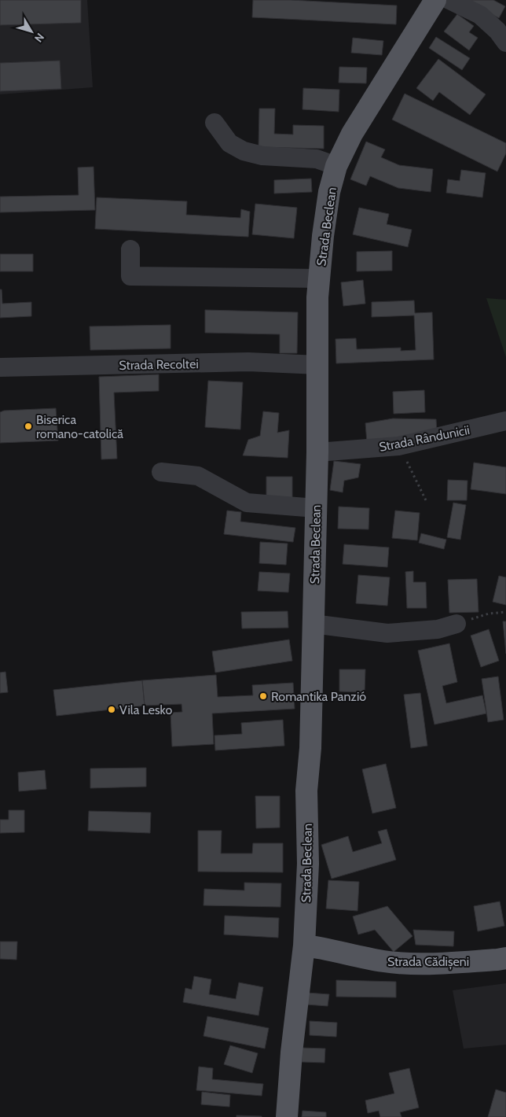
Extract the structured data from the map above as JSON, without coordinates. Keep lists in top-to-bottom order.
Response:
{
  "streets": {
    "main road": ["Strada Beclean", "Strada Cădișeni"],
    "street": ["Strada Recoltei", "Strada Rândunicii"]
  },
  "crossings": [
    ["Strada Beclean", "Strada Recoltei"],
    ["Strada Beclean", "Strada Rândunicii"],
    ["Strada Beclean", "Strada Cădișeni"]
  ],
  "places": ["Biserica romano-catolică", "Romantika Panzió", "Vila Lesko"],
  "north": "bottom right"
}
